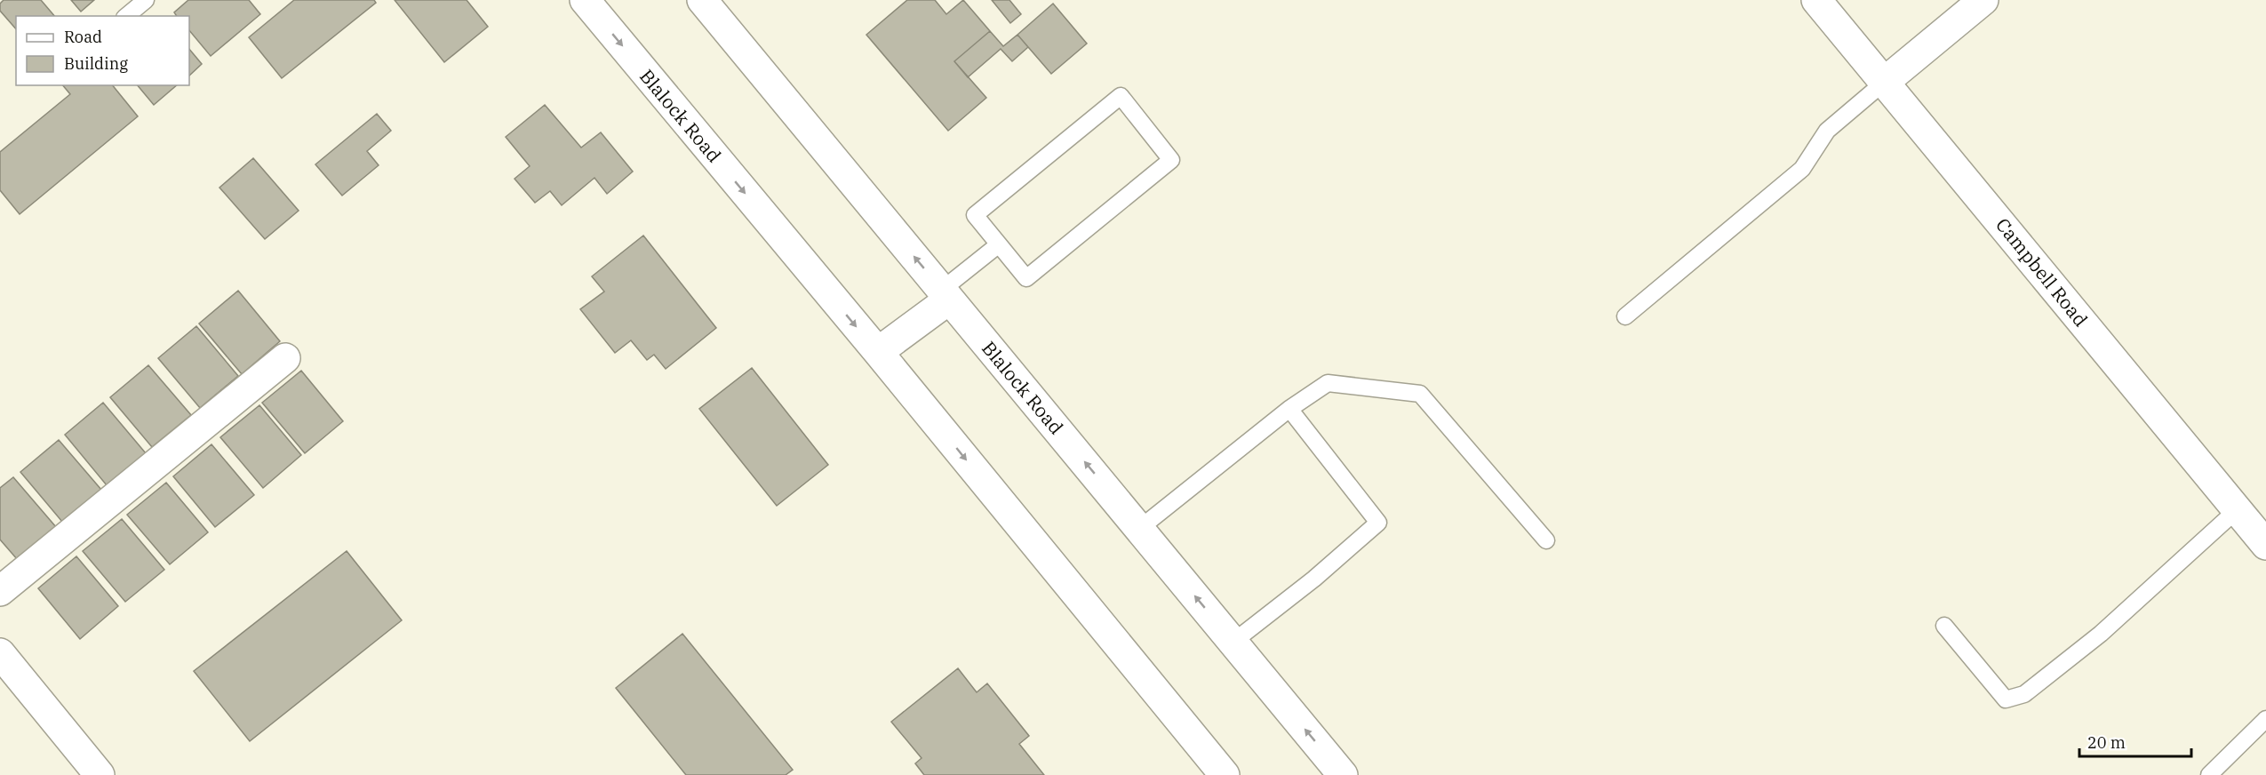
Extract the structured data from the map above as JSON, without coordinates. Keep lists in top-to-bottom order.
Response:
{
  "streets": {
    "main road": ["Blalock Road", "Campbell Road"]
  },
  "legend": ["Road", "Building"],
  "scale_bar": "20 m"
}
